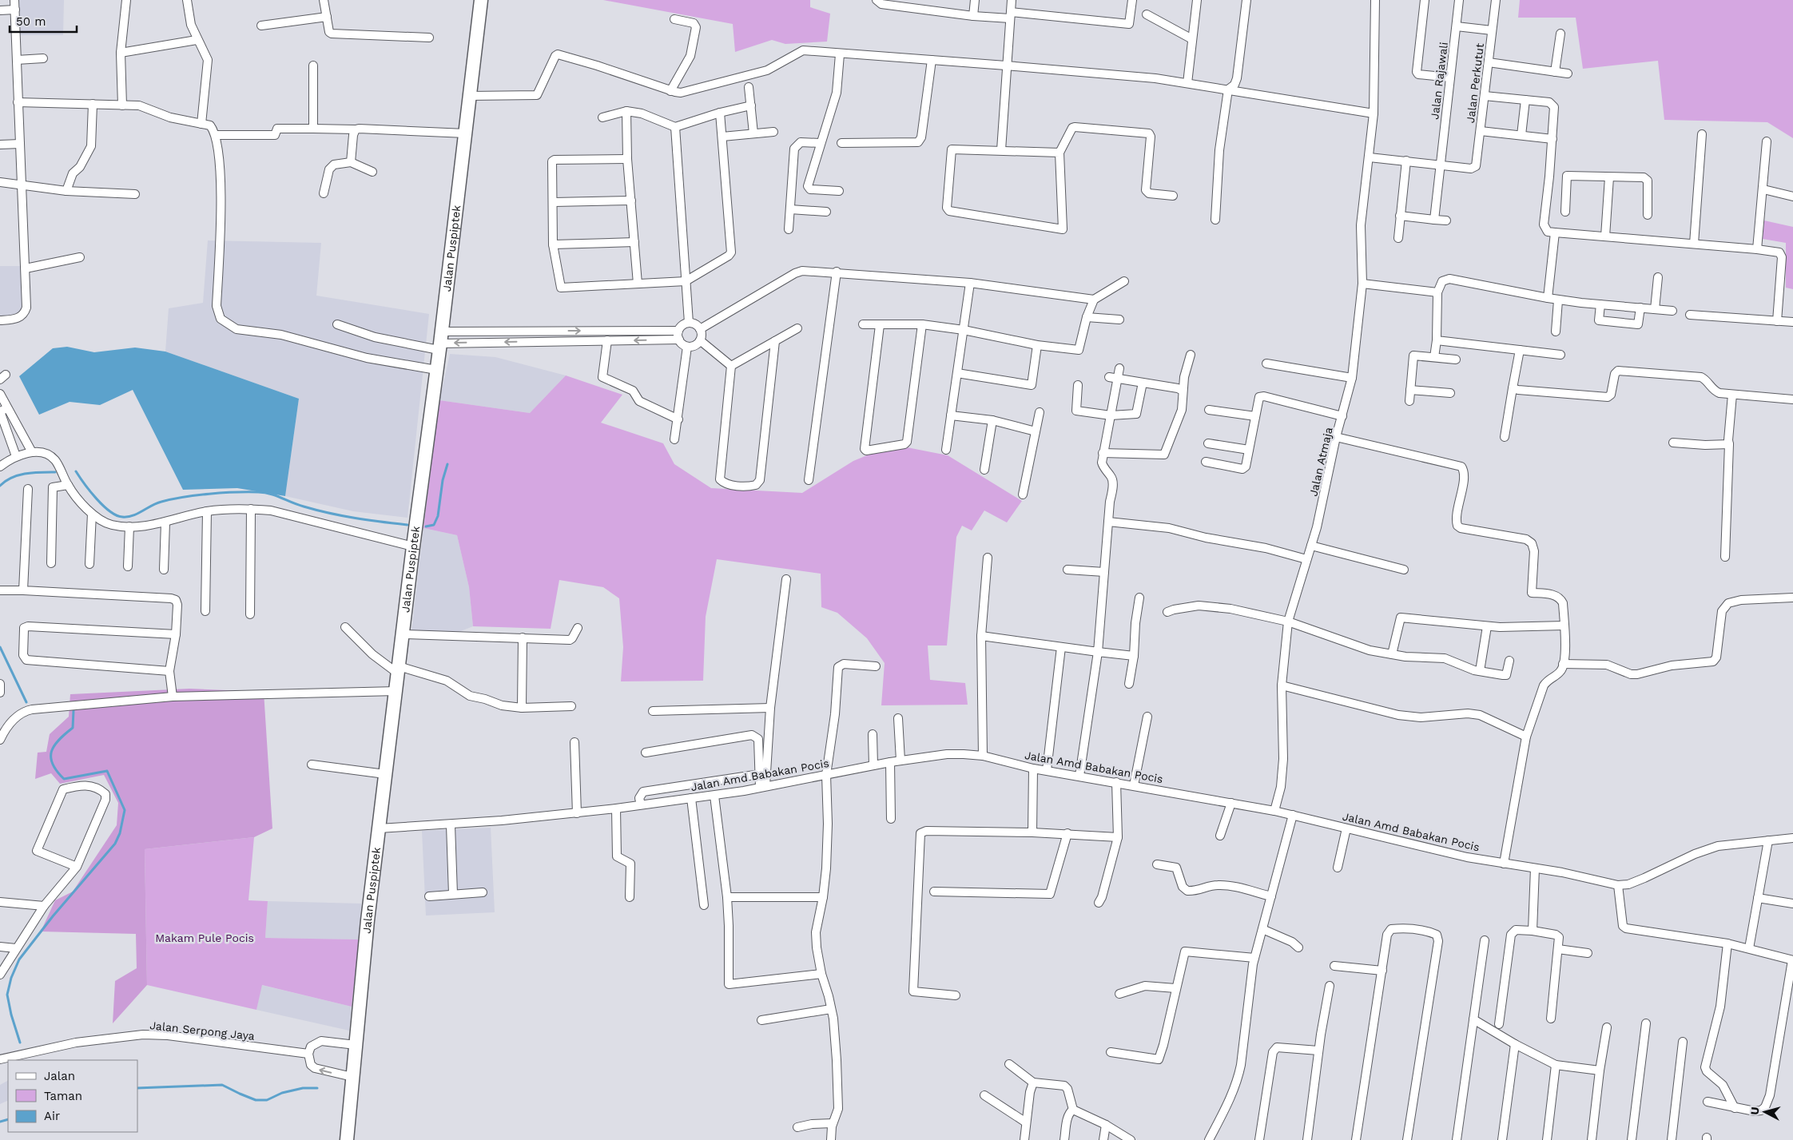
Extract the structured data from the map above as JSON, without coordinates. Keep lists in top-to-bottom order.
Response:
{
  "streets": {
    "main road": ["Jalan Puspiptek"],
    "street": [
      "Jalan Rajawali",
      "Jalan Perkutut",
      "Jalan Atmaja",
      "Jalan Amd Babakan Pocis",
      "Jalan Serpong Jaya"
    ]
  },
  "crossings": [
    ["Jalan Rajawali", "Jalan Perkutut"],
    ["Jalan Puspiptek", "Jalan Amd Babakan Pocis"],
    ["Jalan Atmaja", "Jalan Amd Babakan Pocis"]
  ],
  "parks": ["Makam Pule Pocis"],
  "legend": ["Jalan", "Taman", "Air"],
  "scale_bar": "50 m",
  "north": "left"
}
